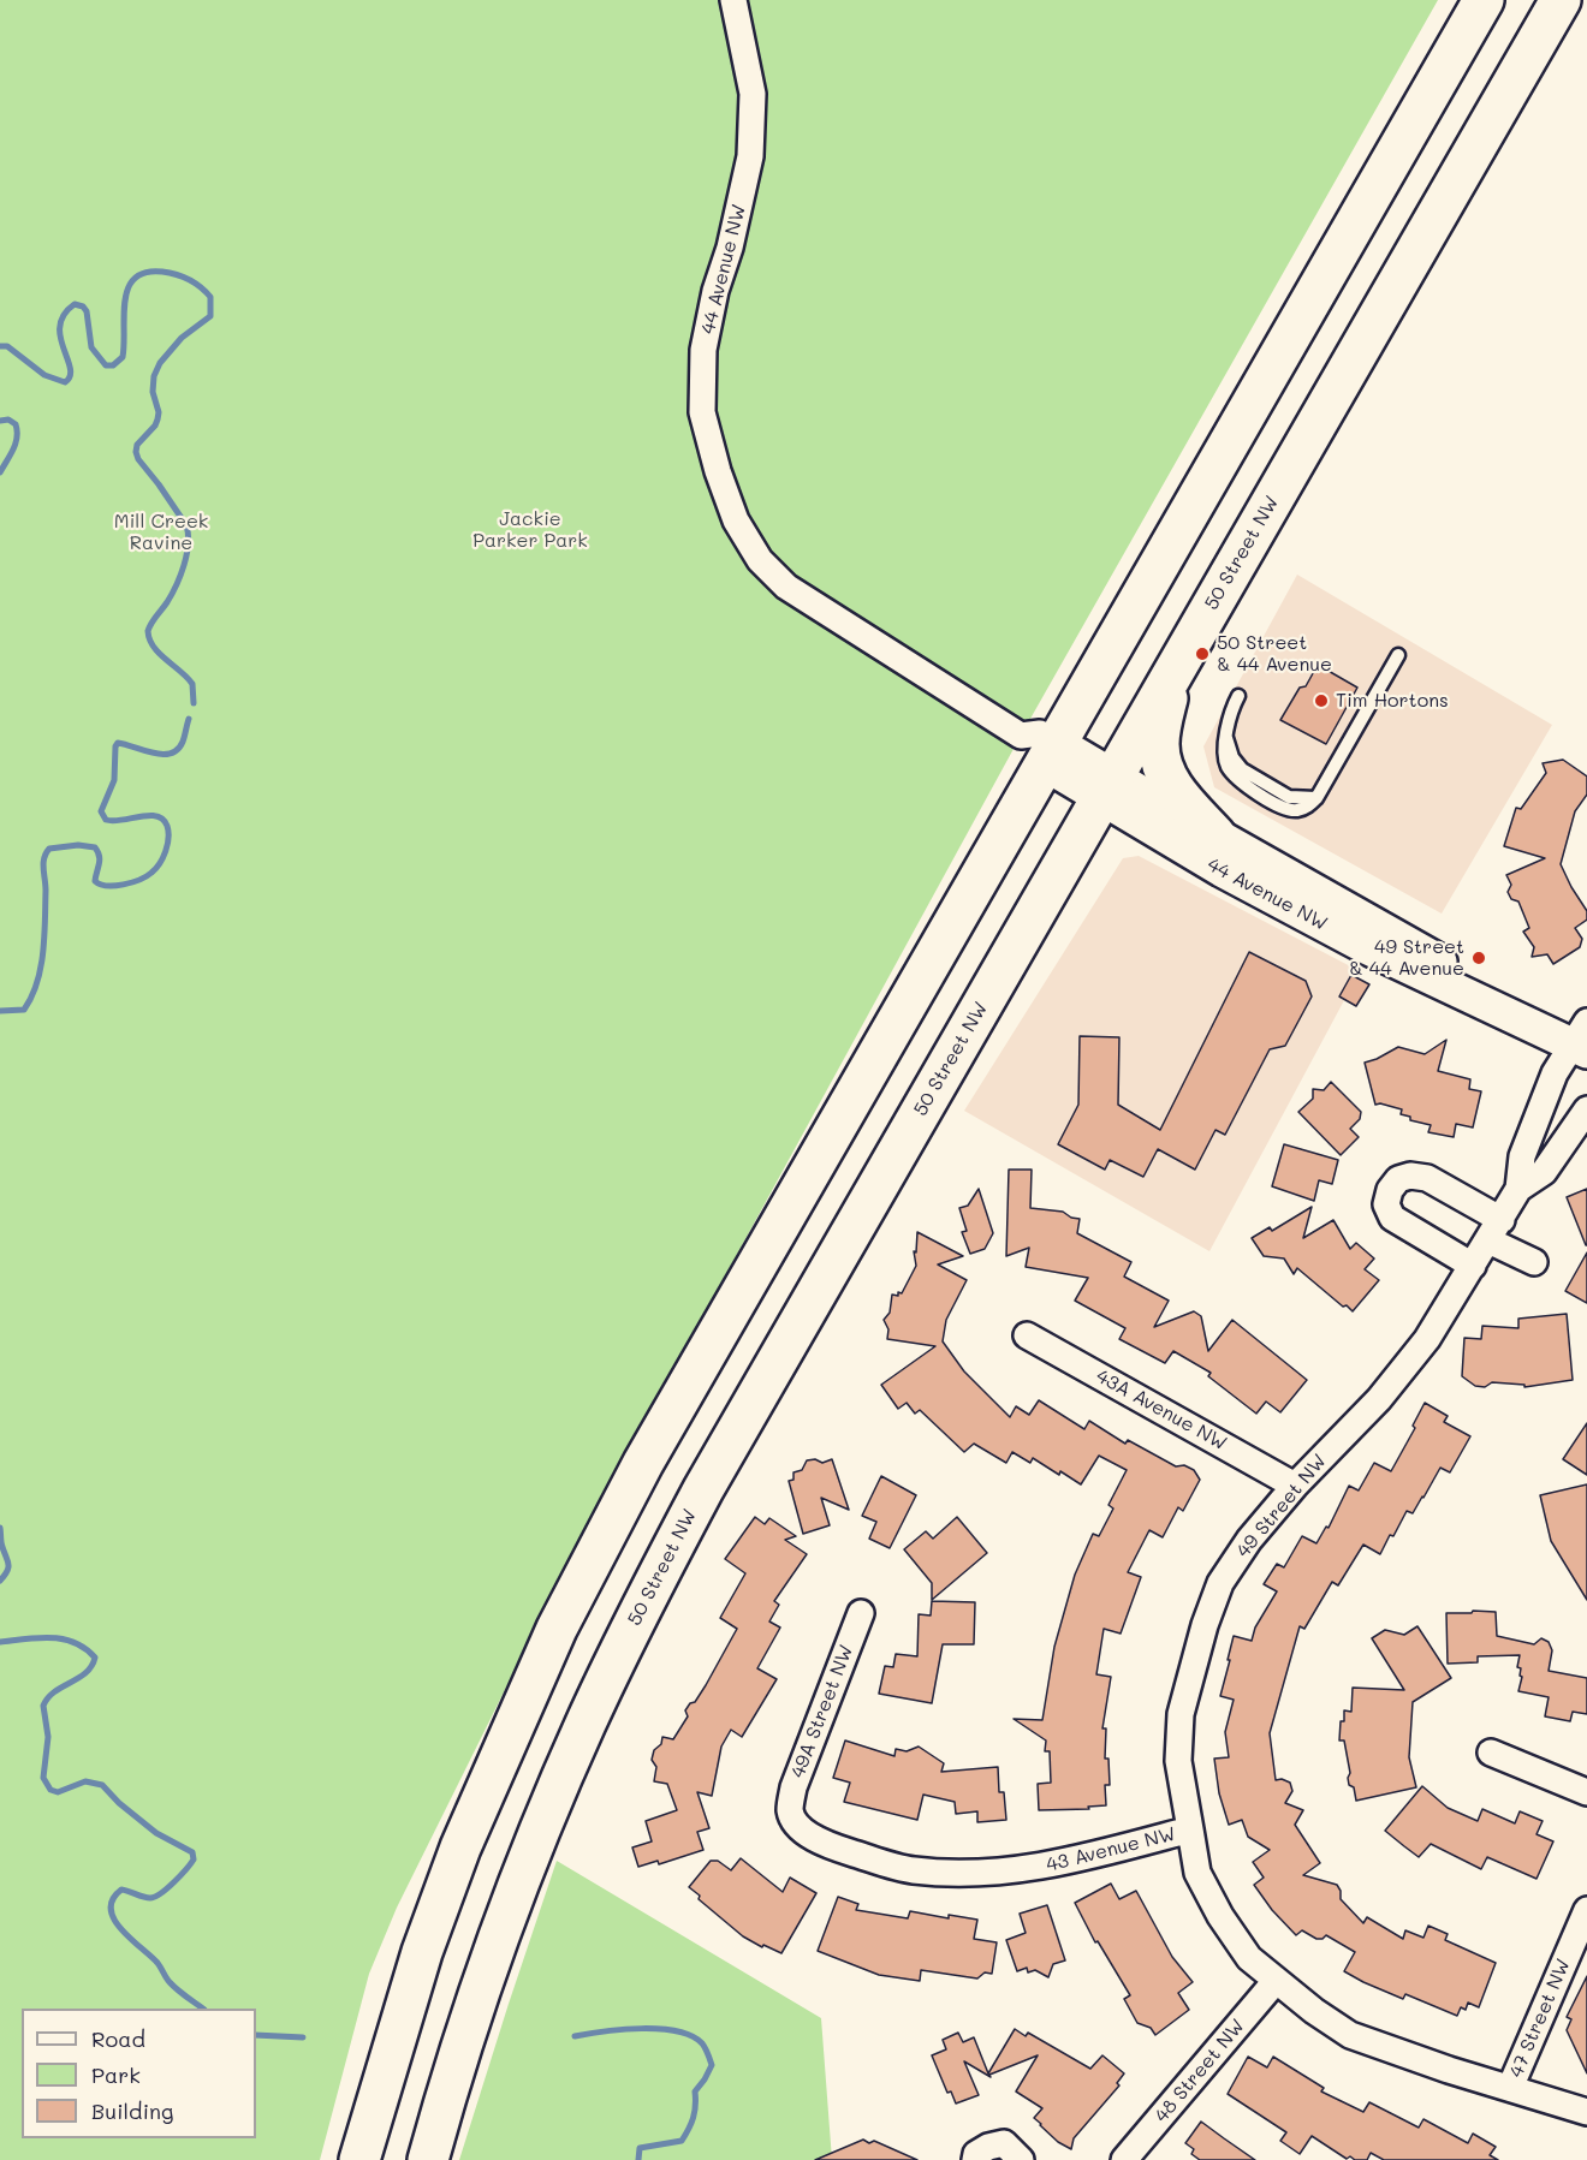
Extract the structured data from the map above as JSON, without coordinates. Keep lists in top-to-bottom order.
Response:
{
  "streets": {
    "main road": ["50 Street NW"],
    "street": [
      "44 Avenue NW",
      "43A Avenue NW",
      "49 Street NW",
      "49A Street NW",
      "43 Avenue NW",
      "47 Street NW",
      "48 Street NW"
    ]
  },
  "crossings": [
    ["44 Avenue NW", "50 Street NW"],
    ["44 Avenue NW", "49 Street NW"],
    ["43A Avenue NW", "49 Street NW"],
    ["49 Street NW", "43 Avenue NW"],
    ["49A Street NW", "43 Avenue NW"],
    ["43 Avenue NW", "47 Street NW"],
    ["43 Avenue NW", "48 Street NW"]
  ],
  "parks": ["Jackie Parker Park", "Mill Creek Ravine"],
  "places": ["50 Street & 44 Avenue", "Tim Hortons", "49 Street & 44 Avenue"],
  "legend": ["Road", "Park", "Building"]
}
